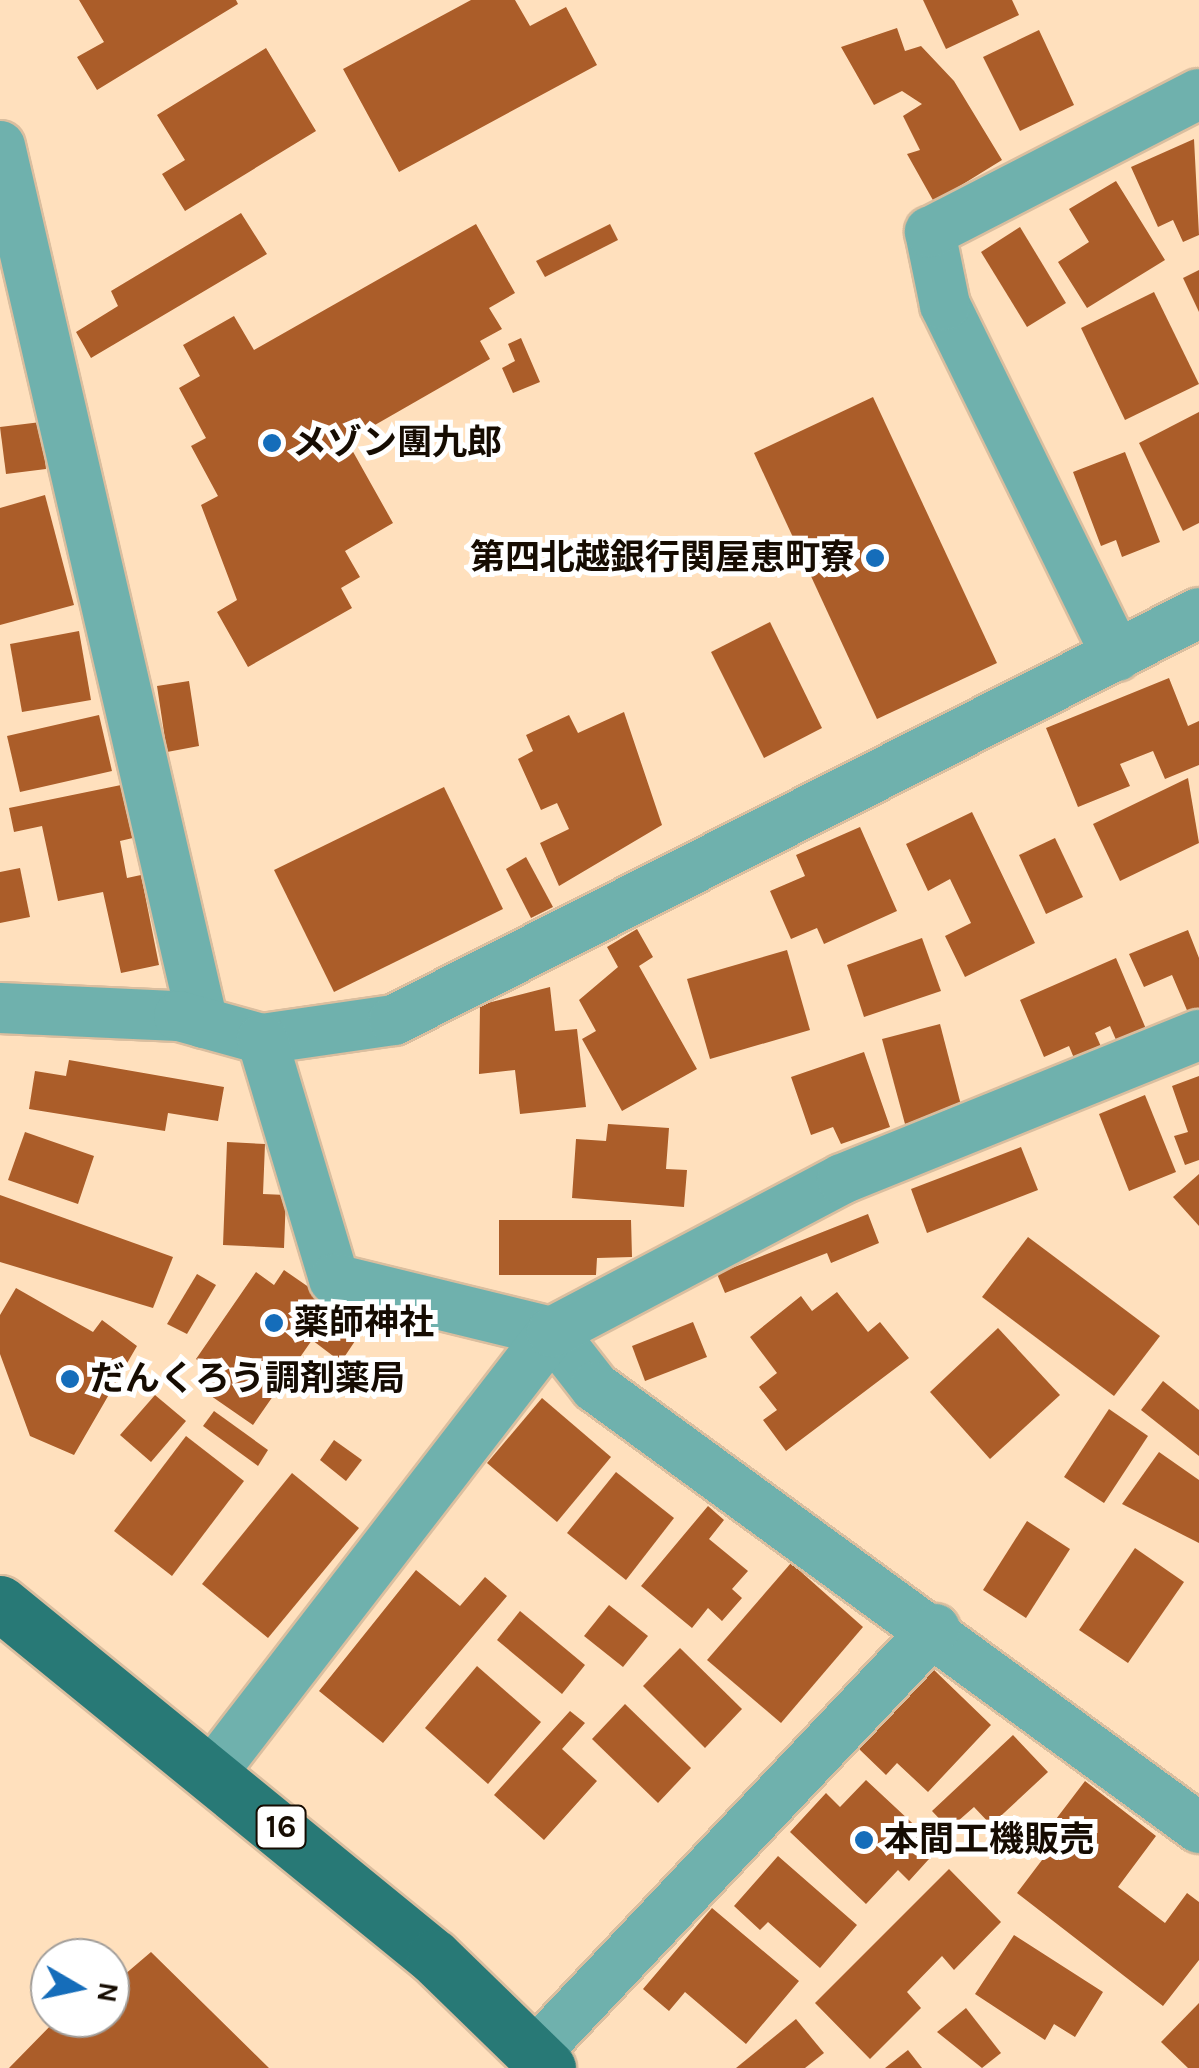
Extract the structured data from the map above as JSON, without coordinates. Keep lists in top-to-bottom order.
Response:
{
  "streets": {
    "main road": ["16"]
  },
  "places": [
    "メゾン團九郎",
    "第四北越銀行関屋恵町寮",
    "薬師神社",
    "だんくろう調剤薬局",
    "本間工機販売"
  ],
  "north": "right"
}
